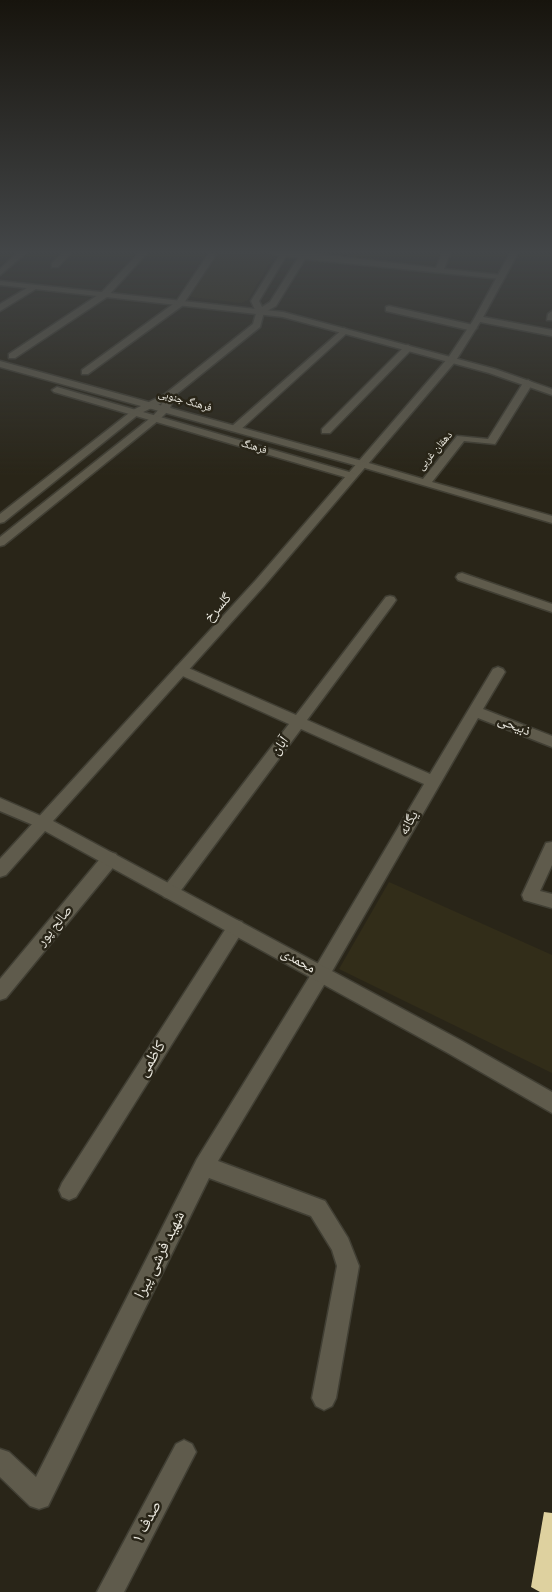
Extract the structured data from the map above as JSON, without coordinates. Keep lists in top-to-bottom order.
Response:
{
  "streets": {
    "street": [
      "فرهنگ جنوبی",
      "فرهنگ",
      "دهقان غربی",
      "گلسرخ",
      "ذبیحی",
      "آبان",
      "یگانه",
      "صالح پور",
      "محمدی",
      "کاظمی",
      "شهید فرشی پیرا",
      "صدف ۱"
    ]
  },
  "crossings": [
    ["فرهنگ جنوبی", "دهقان غربی"],
    ["فرهنگ جنوبی", "گلسرخ"],
    ["فرهنگ", "گلسرخ"],
    ["دهقان غربی", "گلسرخ"],
    ["گلسرخ", "محمدی"],
    ["ذبیحی", "یگانه"],
    ["آبان", "محمدی"],
    ["یگانه", "محمدی"],
    ["یگانه", "شهید فرشی پیرا"],
    ["صالح پور", "محمدی"],
    ["محمدی", "کاظمی"],
    ["محمدی", "شهید فرشی پیرا"]
  ]
}
